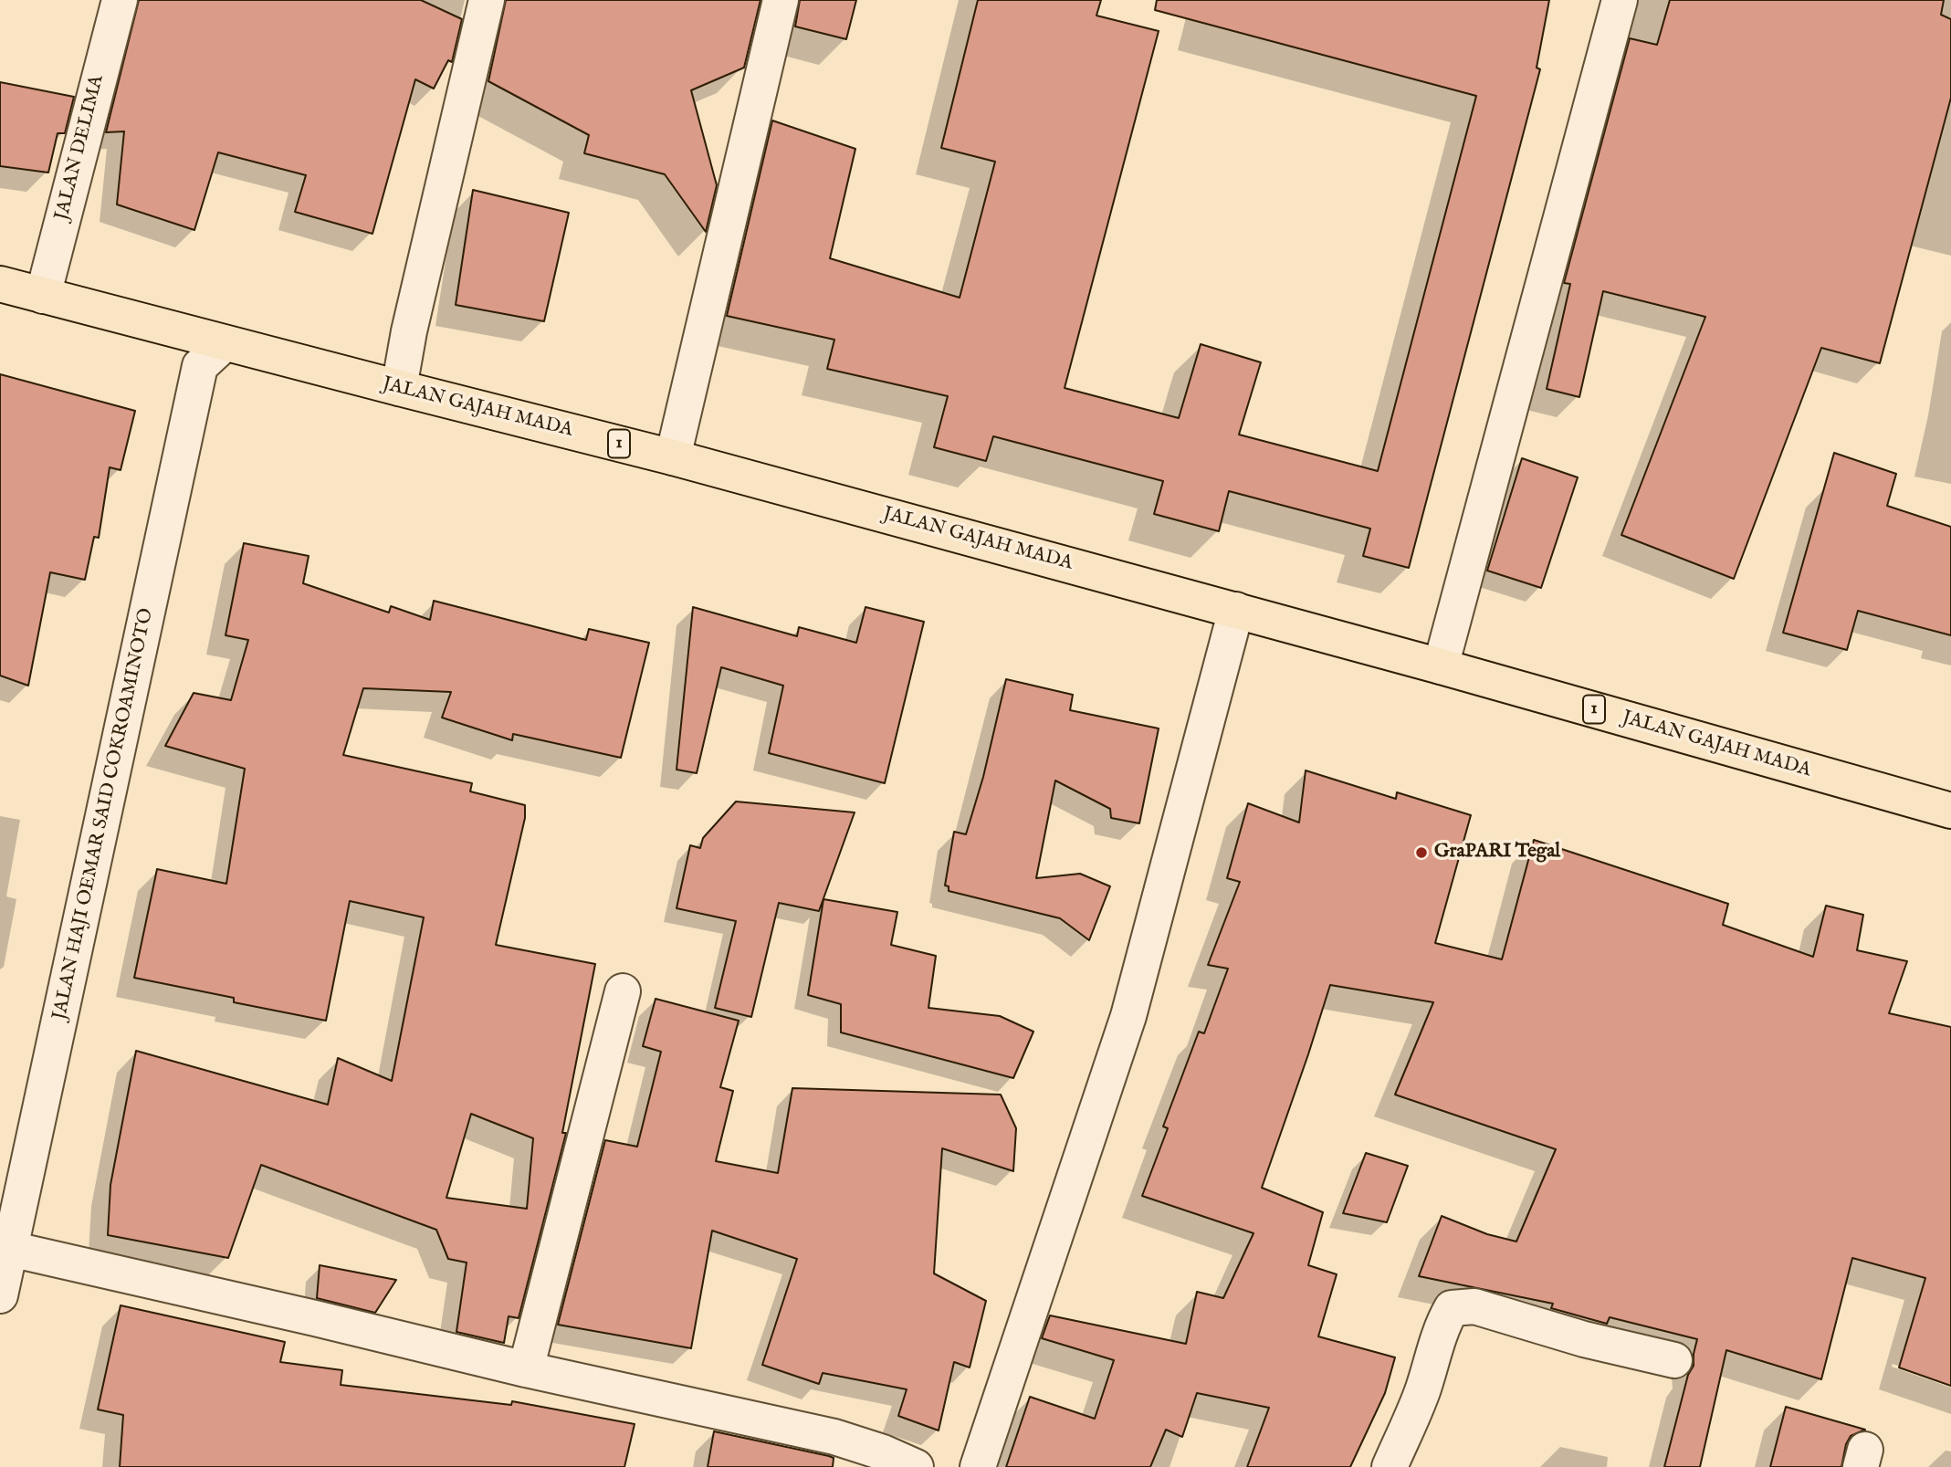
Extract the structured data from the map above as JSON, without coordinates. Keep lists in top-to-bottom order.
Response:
{
  "streets": {
    "highway": ["JALAN GAJAH MADA", "1"],
    "street": ["JALAN DELIMA", "JALAN HAJI OEMAR SAID COKROAMINOTO"]
  },
  "crossings": [
    ["JALAN DELIMA", "JALAN GAJAH MADA"],
    ["JALAN GAJAH MADA", "JALAN HAJI OEMAR SAID COKROAMINOTO"]
  ],
  "places": ["GraPARI Tegal"]
}
